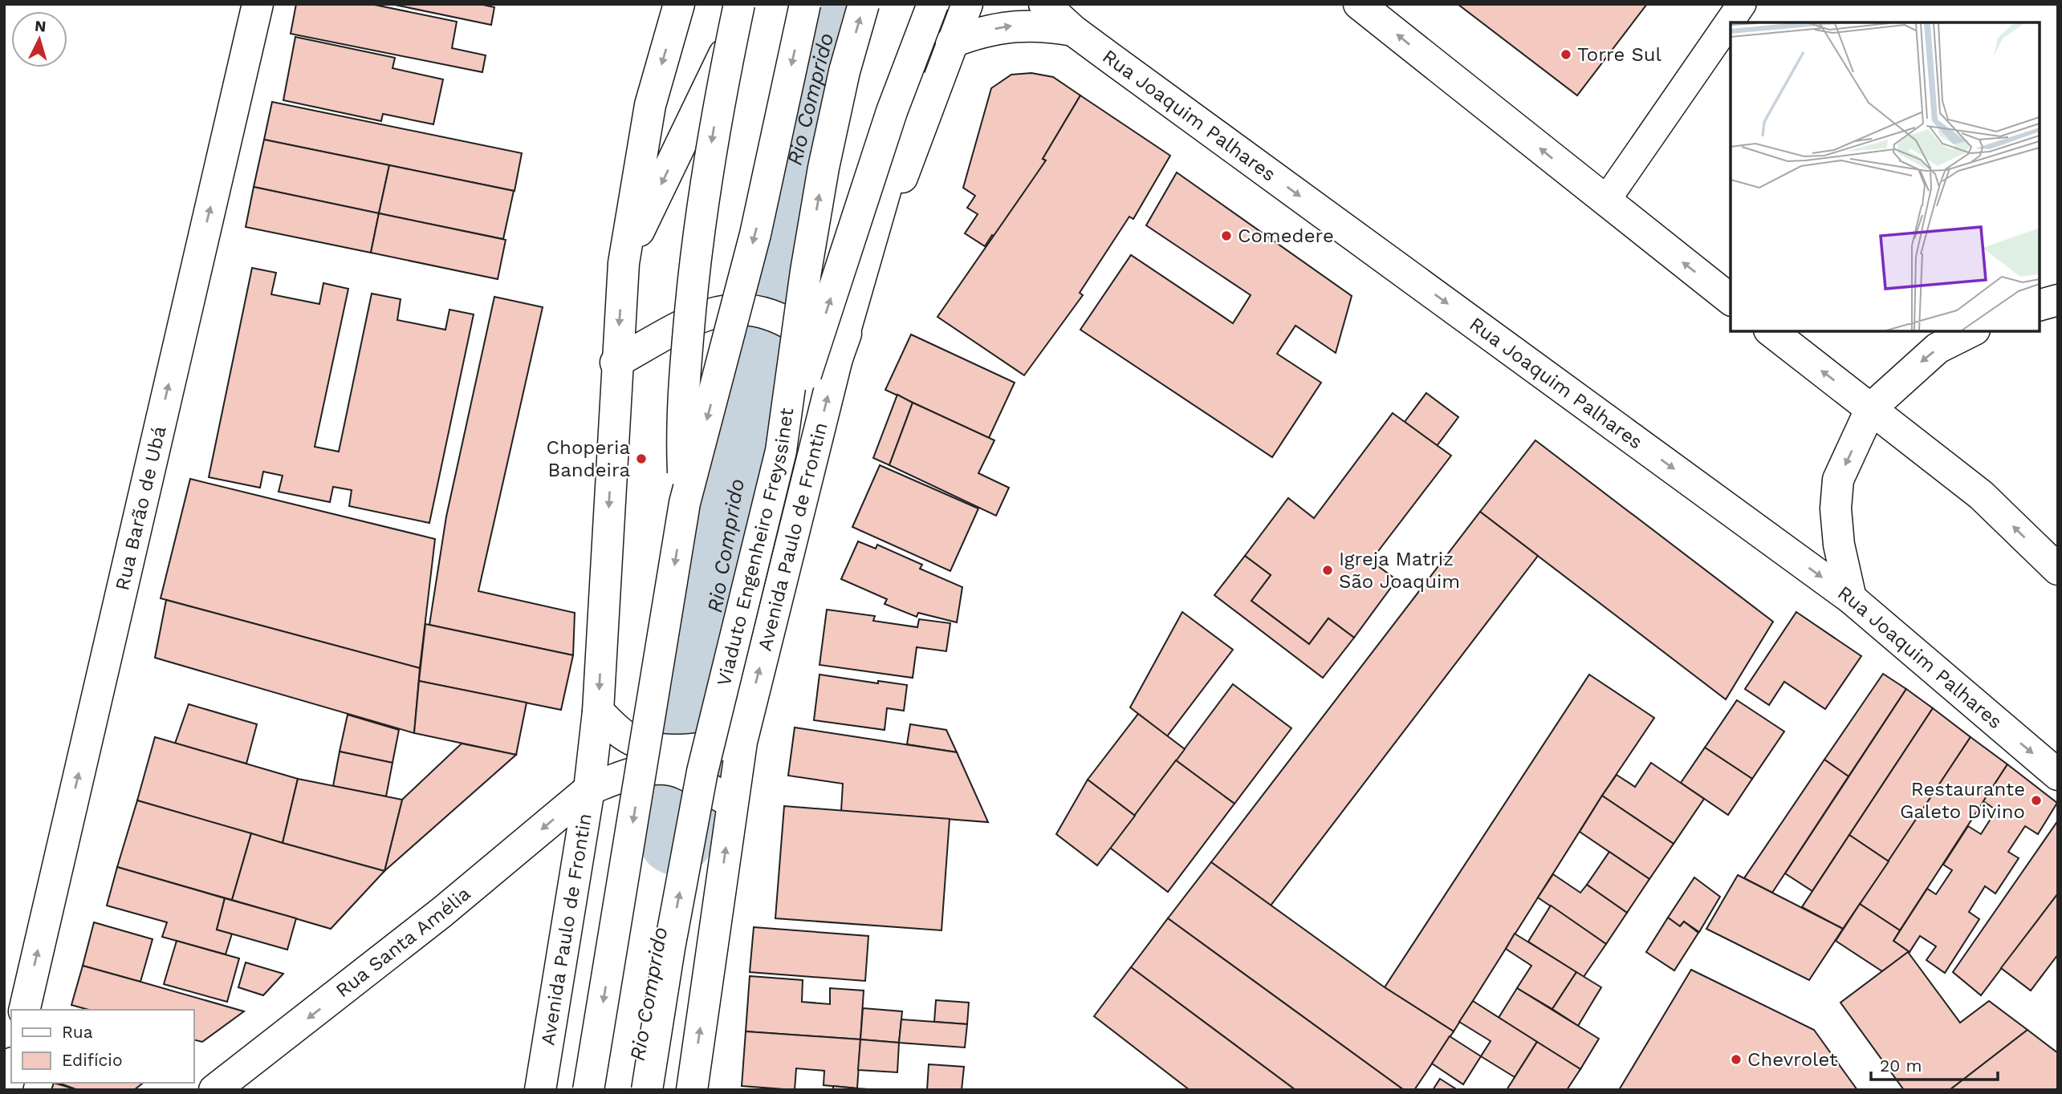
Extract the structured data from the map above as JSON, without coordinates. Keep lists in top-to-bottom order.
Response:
{
  "streets": {
    "main road": [
      "Rua Joaquim Palhares",
      "Rua Barão de Ubá",
      "Avenida Paulo de Frontin",
      "Viaduto Engenheiro Freyssinet",
      "Rua Santa Amélia"
    ]
  },
  "crossings": [
    ["Avenida Paulo de Frontin", "Rua Santa Amélia"]
  ],
  "one_way": ["Rua Barão de Ubá", "Rua Santa Amélia"],
  "water": ["Rio Comprido"],
  "places": [
    "Torre Sul",
    "Comedere",
    "Choperia Bandeira",
    "Igreja Matriz São Joaquim",
    "Restaurante Galeto Divino",
    "Chevrolet"
  ],
  "legend": ["Rua", "Edifício"],
  "scale_bar": "20 m",
  "north": "top"
}
